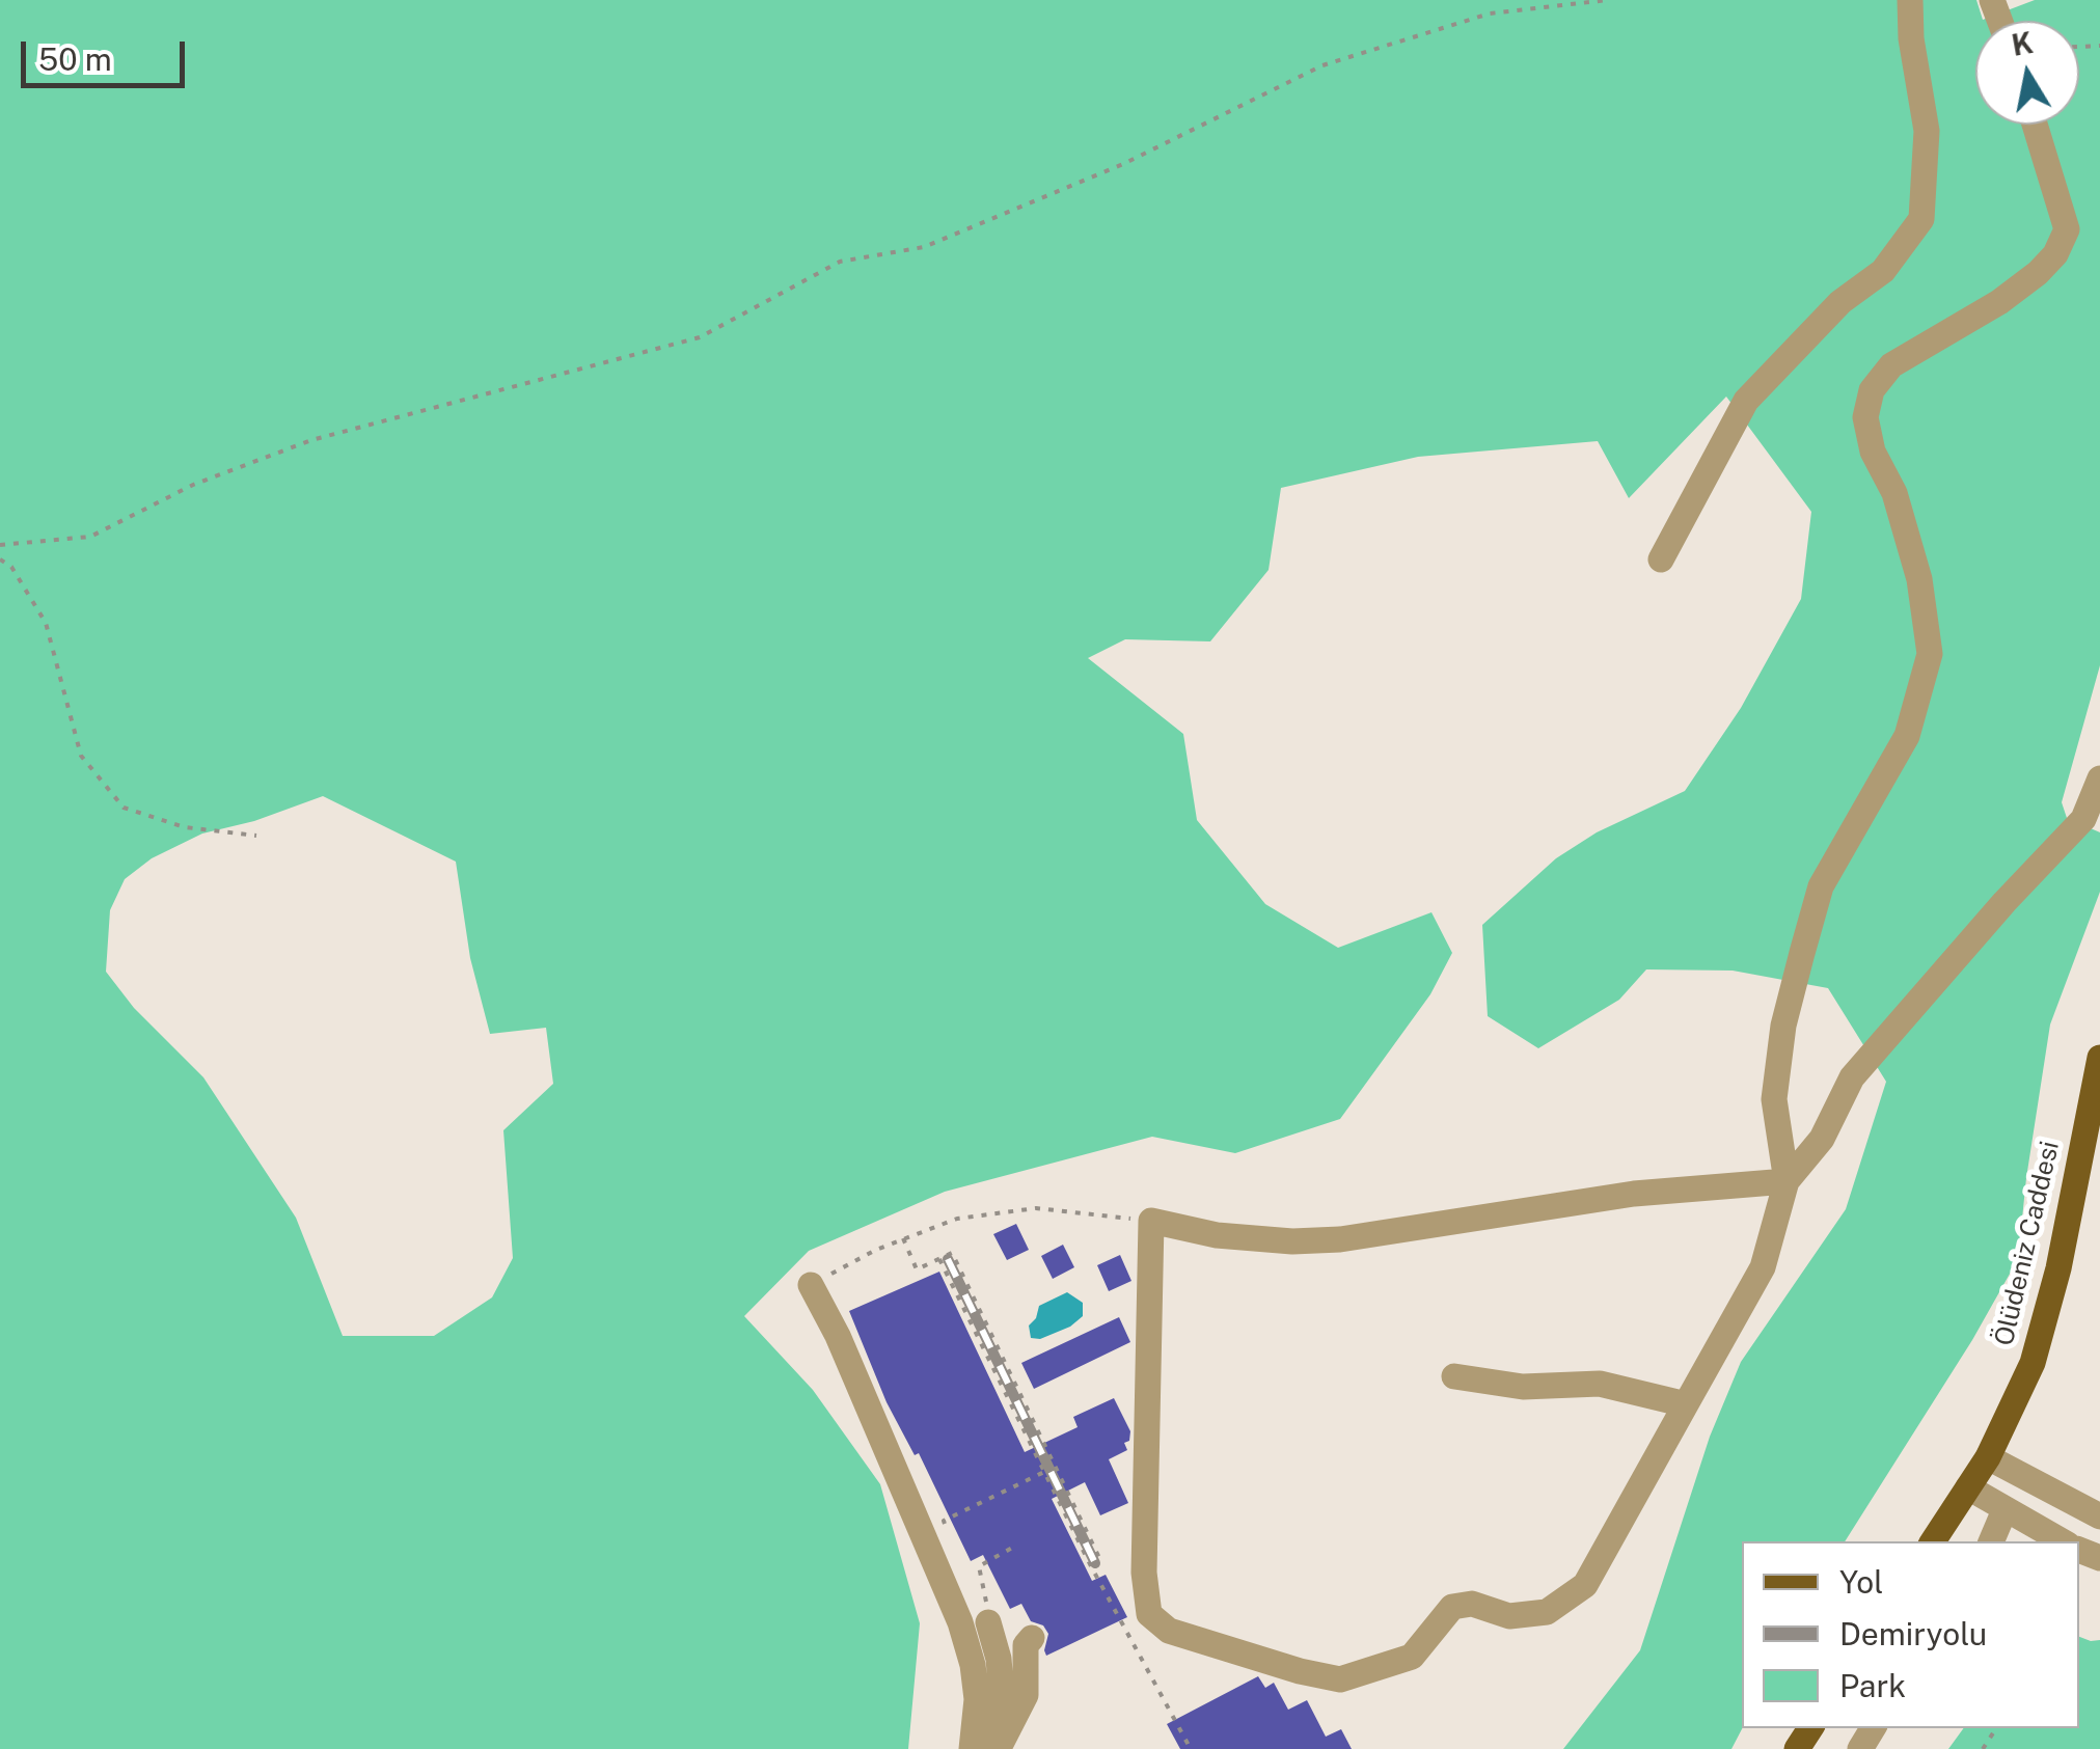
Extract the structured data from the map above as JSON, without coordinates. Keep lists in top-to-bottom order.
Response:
{
  "streets": {
    "main road": ["Ölüdeniz Caddesi"]
  },
  "legend": ["Yol", "Demiryolu", "Park"],
  "scale_bar": "50 m",
  "north": "top"
}
